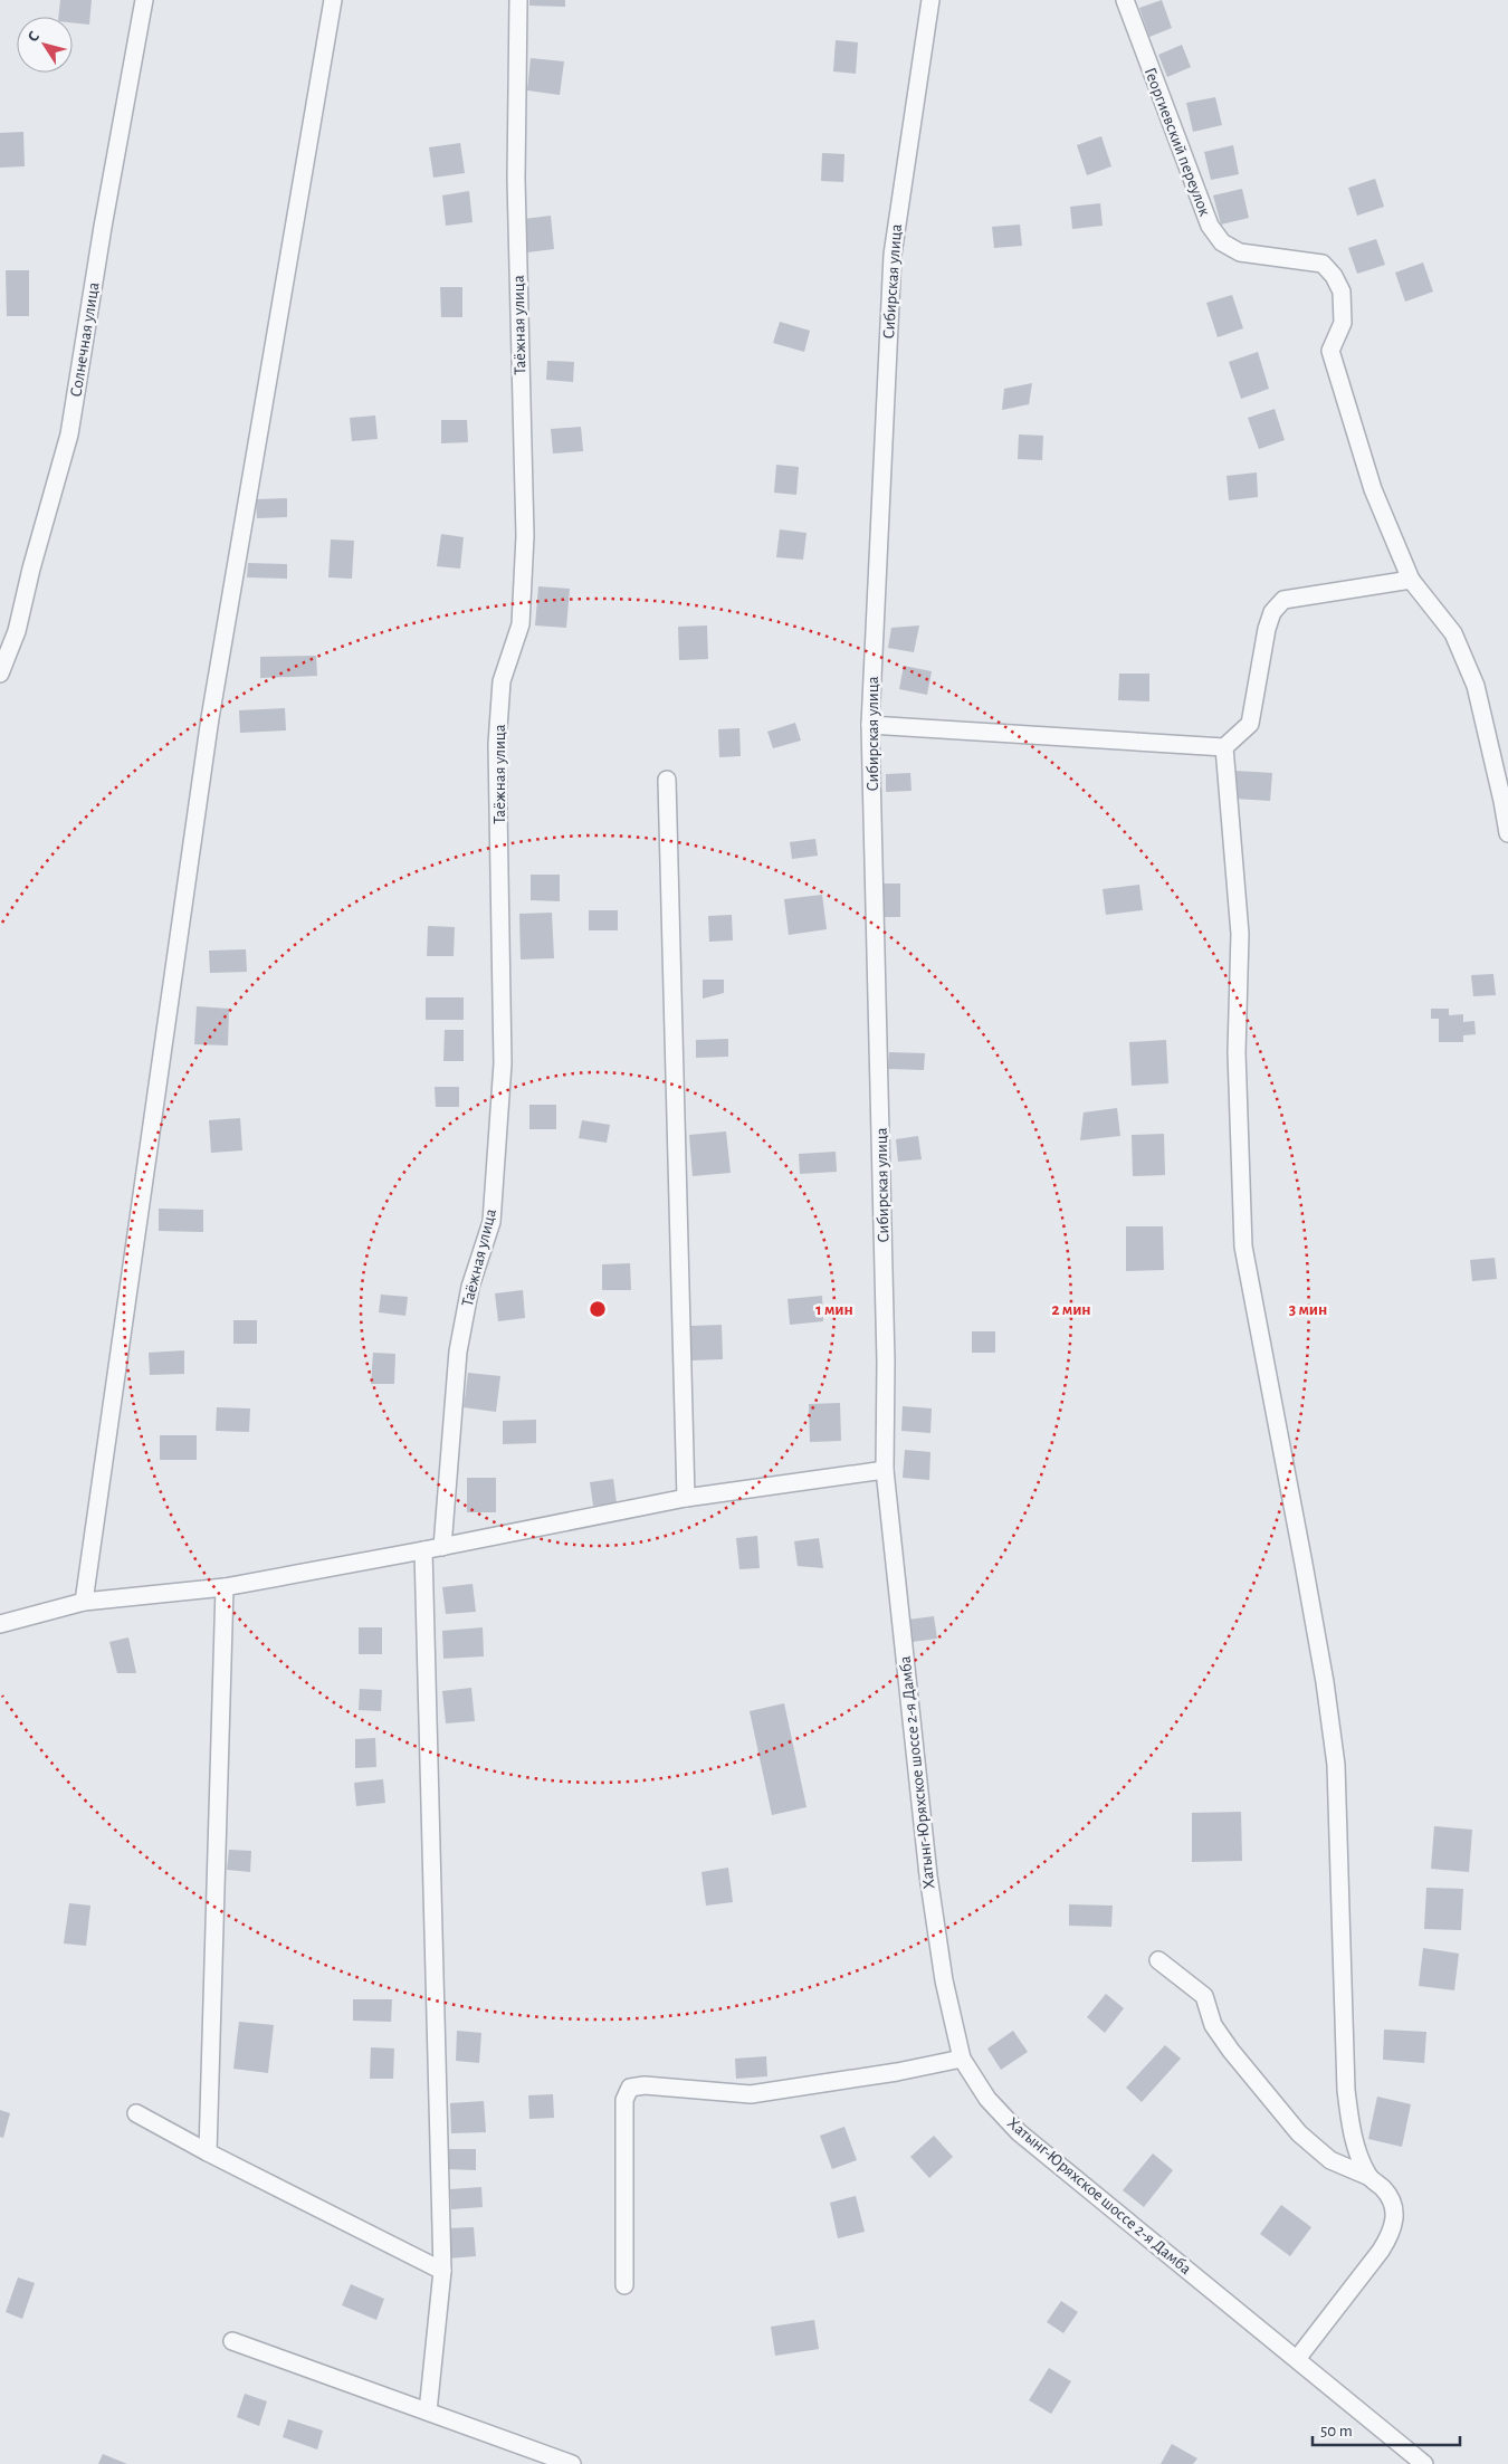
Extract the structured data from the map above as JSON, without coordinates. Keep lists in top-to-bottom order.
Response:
{
  "streets": {
    "street": [
      "Георгиевский переулок",
      "Сибирская улица",
      "Таёжная улица",
      "Солнечная улица",
      "Хатынг-Юряхское шоссе 2-я Дамба"
    ]
  },
  "crossings": [
    ["Сибирская улица", "Хатынг-Юряхское шоссе 2-я Дамба"]
  ],
  "scale_bar": "50 m",
  "north": "top left",
  "rings": ["1 мин", "2 мин", "3 мин"]
}
